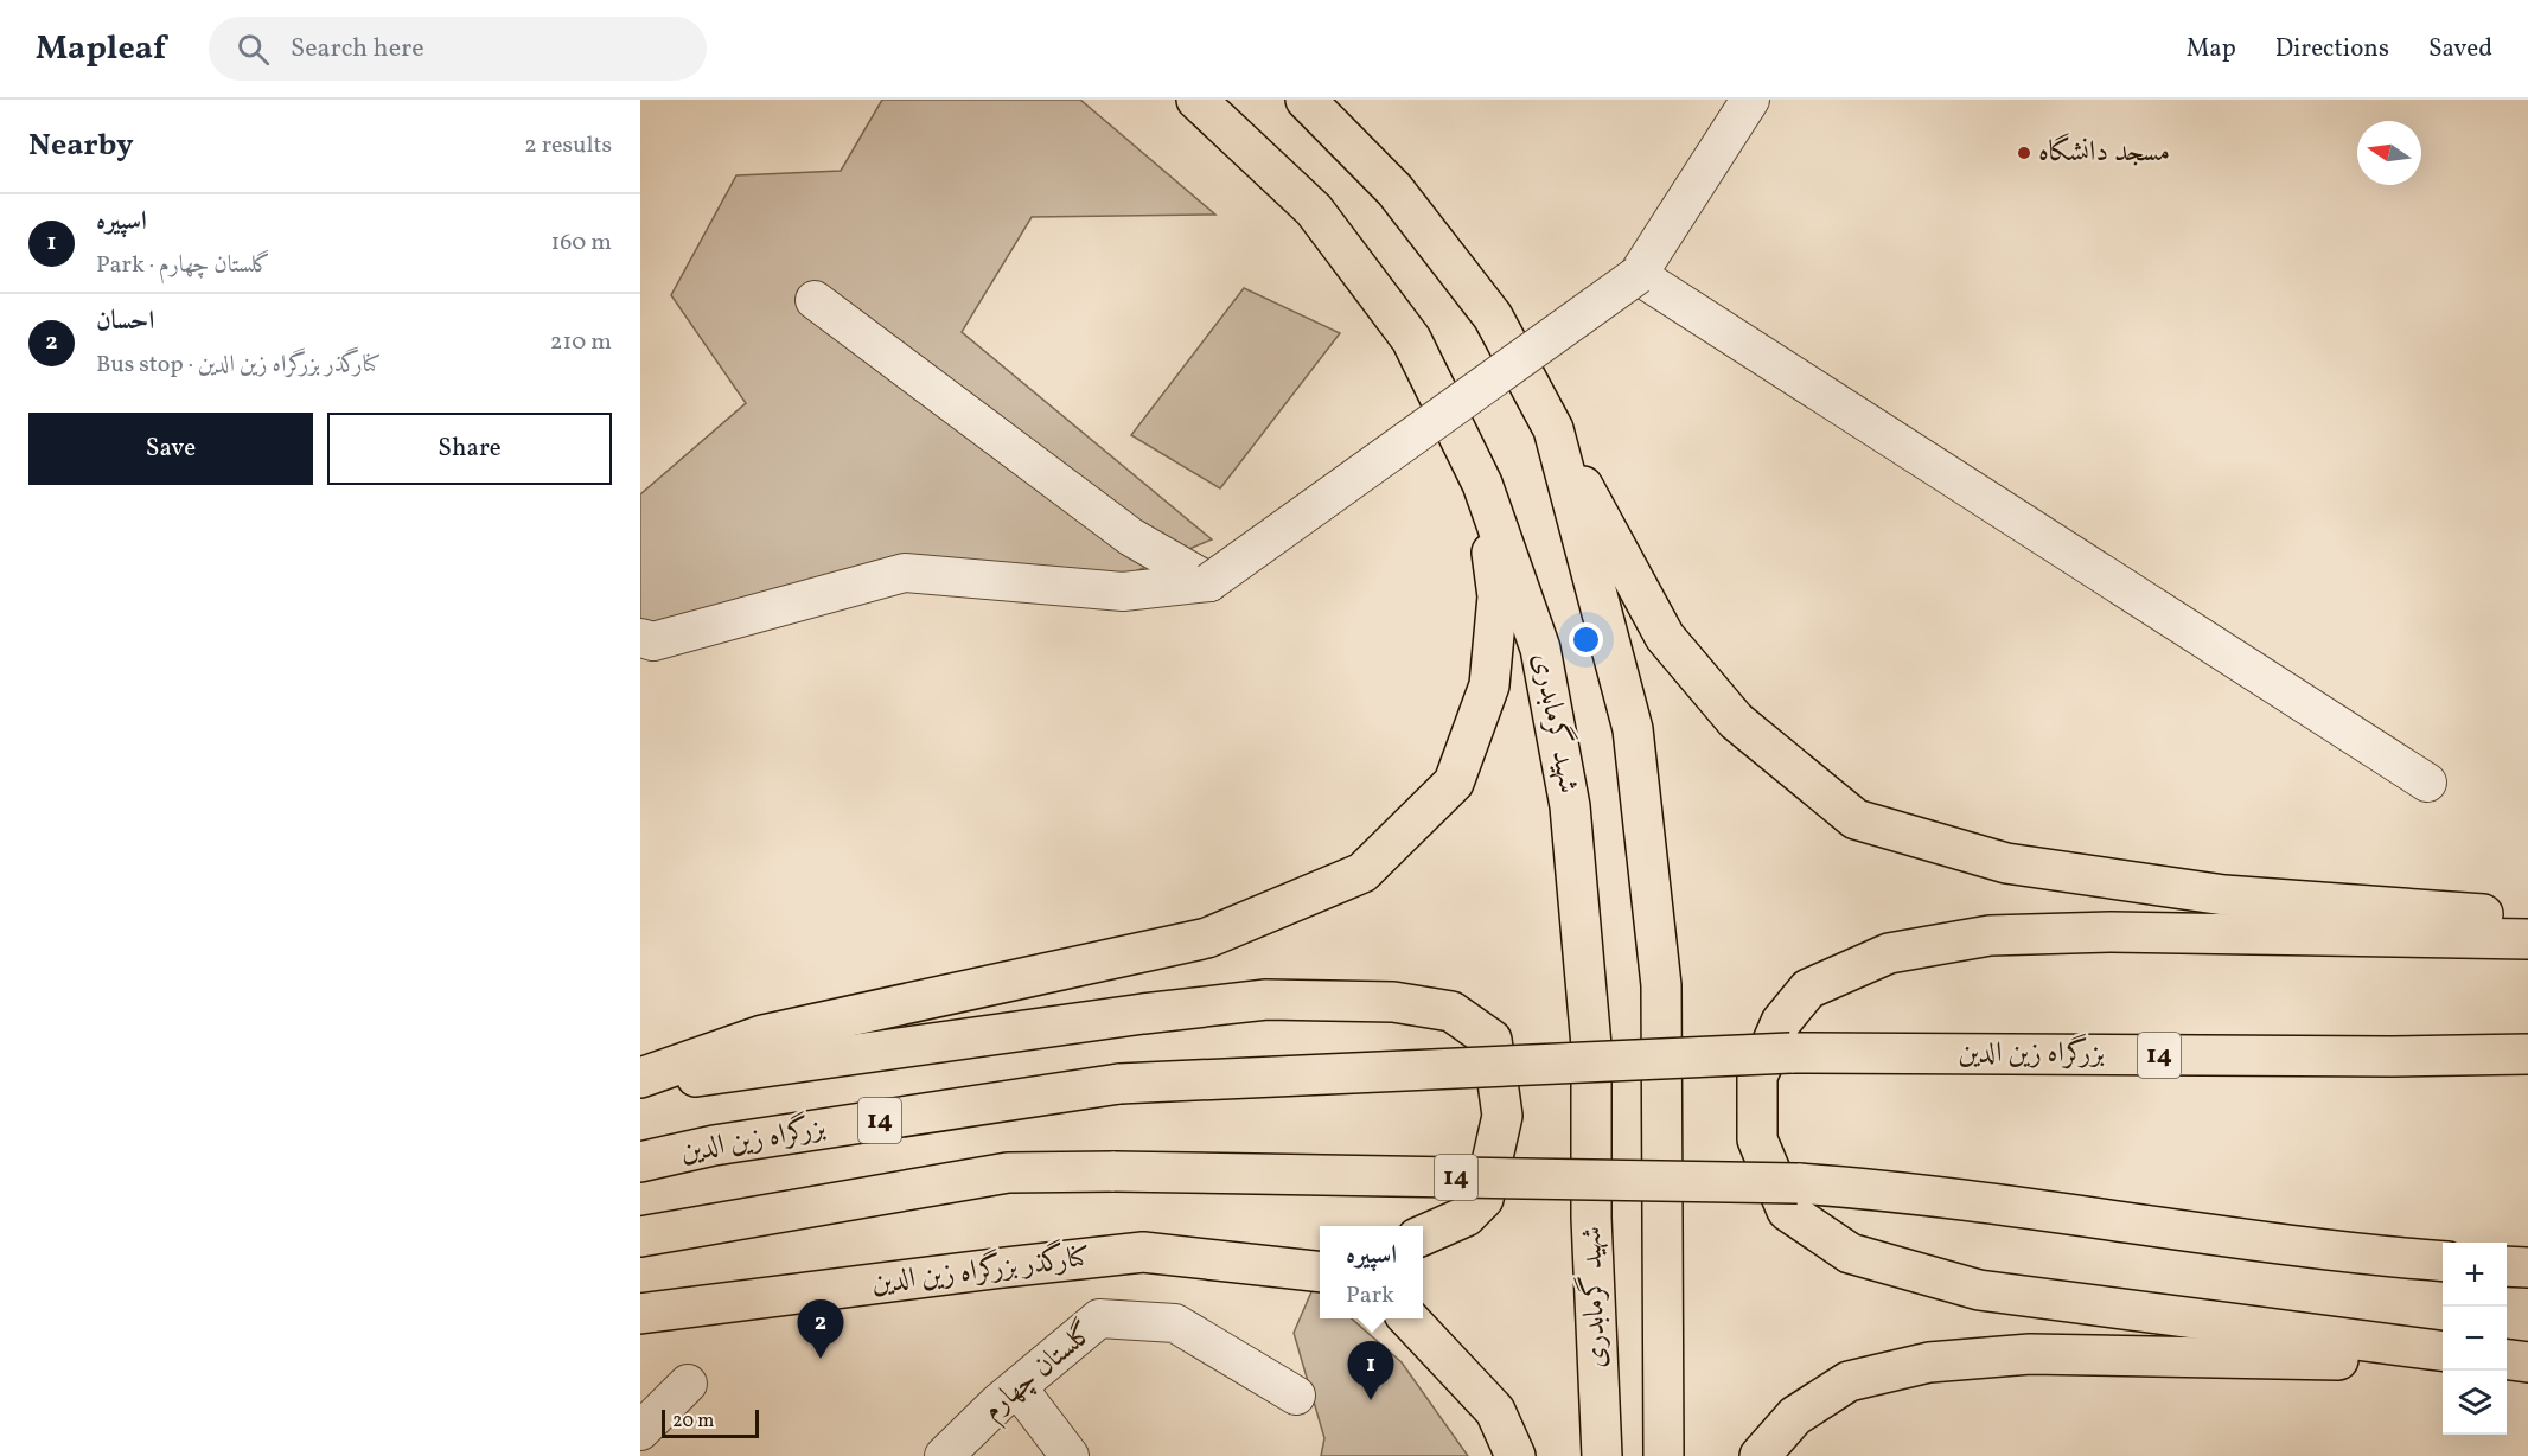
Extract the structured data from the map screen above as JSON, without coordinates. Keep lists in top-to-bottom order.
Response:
{
  "streets": {
    "main road": [
      "شهید گرمابدری",
      "بزرگراه زین الدین",
      "14",
      "کنارگذر بزرگراه زین الدین"
    ],
    "street": ["گلستان چهارم"]
  },
  "places": ["مسجد دانشگاه"],
  "scale_bar": "20 m",
  "north": "left",
  "page": {
    "header": "Mapleaf",
    "search": "Search here",
    "nav": ["Map", "Directions", "Saved"],
    "heading": ["Nearby", "2 results"],
    "list": [
      {
        "mark": "1",
        "name": "اسپیره",
        "note": "Park · گلستان چهارم",
        "value": "160 m"
      },
      {
        "mark": "2",
        "name": "احسان",
        "note": "Bus stop · کنارگذر بزرگراه زین الدین",
        "value": "210 m"
      }
    ],
    "buttons": ["Save", "Share"],
    "popup": ["اسپیره", "Park"],
    "map_buttons": ["+", "−"],
    "pins": ["2", "1"],
    "scale": "20 m"
  }
}
